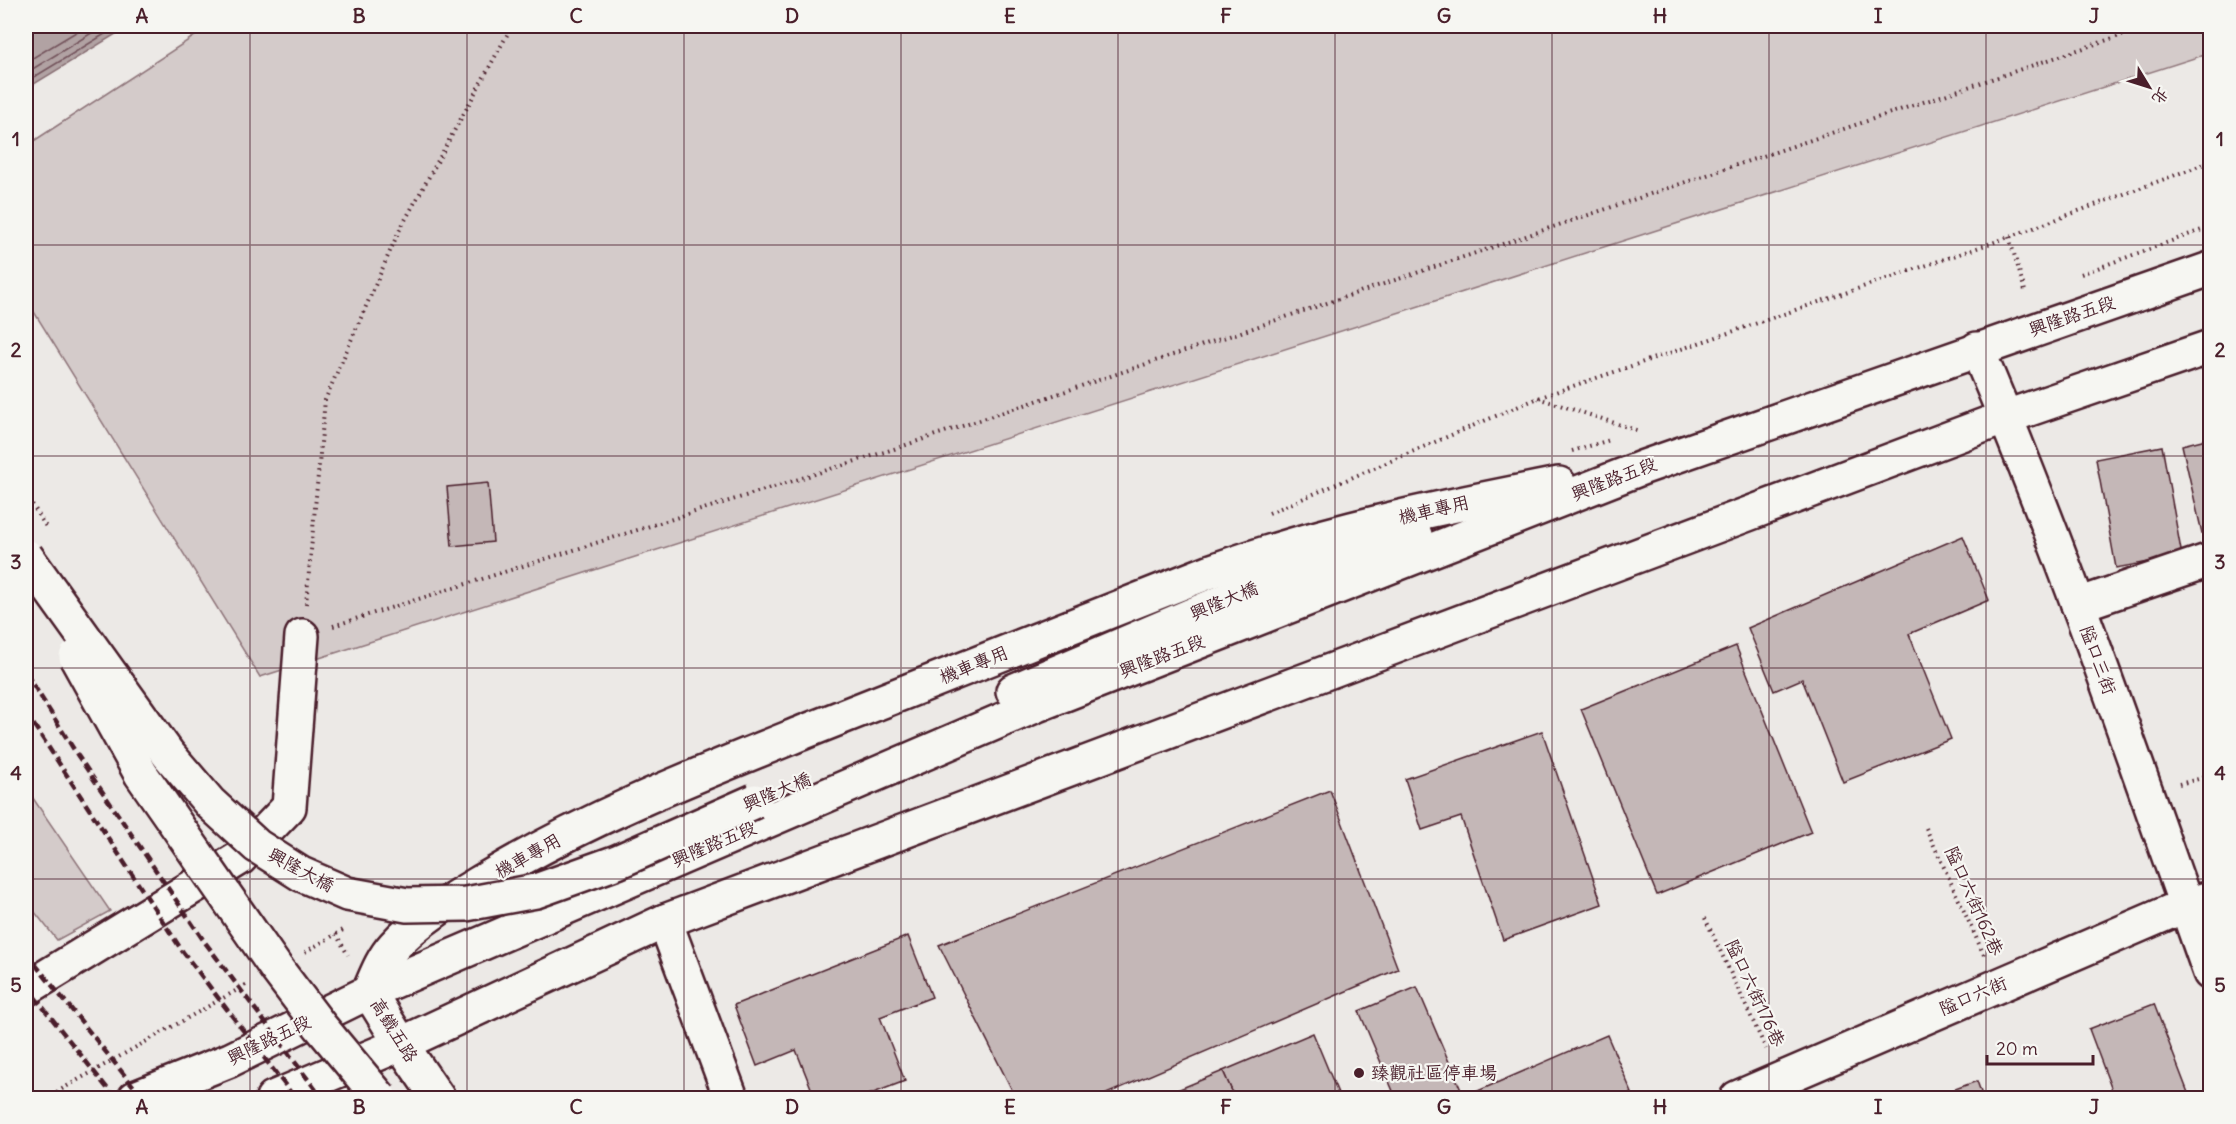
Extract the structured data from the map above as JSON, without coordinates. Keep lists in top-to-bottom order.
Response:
{
  "streets": {
    "street": [
      "興隆路五段",
      "機車專用",
      "興隆大橋",
      "隘口三街",
      "隘口六街",
      "高鐵五路"
    ],
    "path": ["隘口六街162巷", "隘口六街176巷"]
  },
  "crossings": [
    ["興隆路五段", "機車專用"],
    ["興隆路五段", "興隆大橋"],
    ["興隆路五段", "隘口三街"],
    ["興隆路五段", "高鐵五路"],
    ["機車專用", "興隆大橋"],
    ["機車專用", "高鐵五路"],
    ["隘口三街", "隘口六街"],
    ["隘口六街162巷", "隘口六街"],
    ["隘口六街176巷", "隘口六街"]
  ],
  "places": ["臻觀社區停車場"],
  "scale_bar": "20 m",
  "north": "bottom right",
  "grid": {
    "columns": [
      "A",
      "B",
      "C",
      "D",
      "E",
      "F",
      "G",
      "H",
      "I",
      "J"
    ],
    "rows": [
      "1",
      "2",
      "3",
      "4",
      "5"
    ]
  }
}
